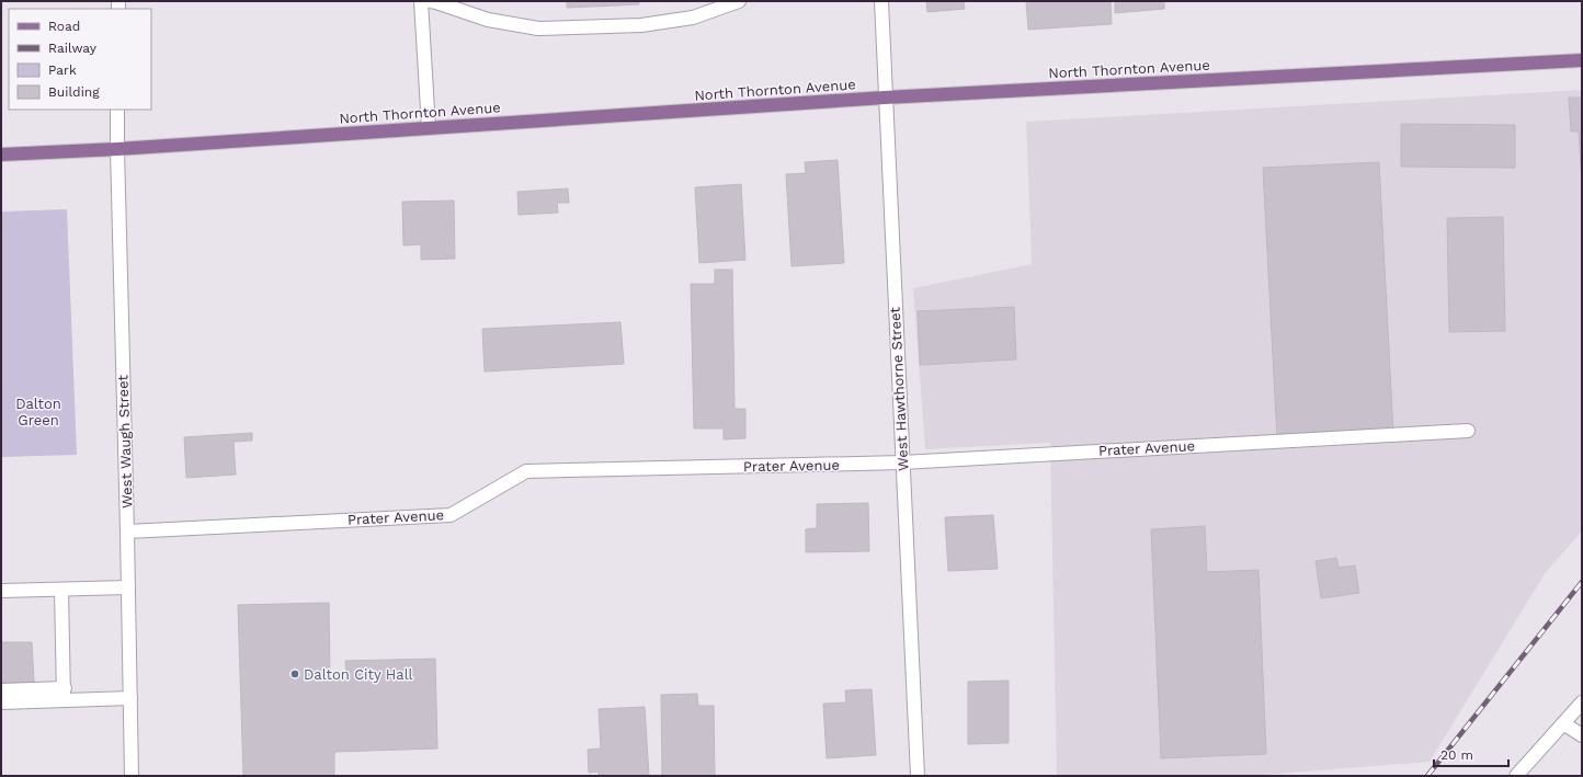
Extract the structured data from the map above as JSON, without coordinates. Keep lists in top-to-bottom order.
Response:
{
  "streets": {
    "main road": ["North Thornton Avenue"],
    "street": ["West Hawthorne Street", "West Waugh Street", "Prater Avenue"]
  },
  "crossings": [
    ["North Thornton Avenue", "West Hawthorne Street"],
    ["North Thornton Avenue", "West Waugh Street"],
    ["West Hawthorne Street", "Prater Avenue"],
    ["West Waugh Street", "Prater Avenue"]
  ],
  "parks": ["Dalton Green"],
  "places": ["Dalton City Hall"],
  "legend": [
    "Road",
    "Railway",
    "Park",
    "Building"
  ],
  "scale_bar": "20 m"
}
